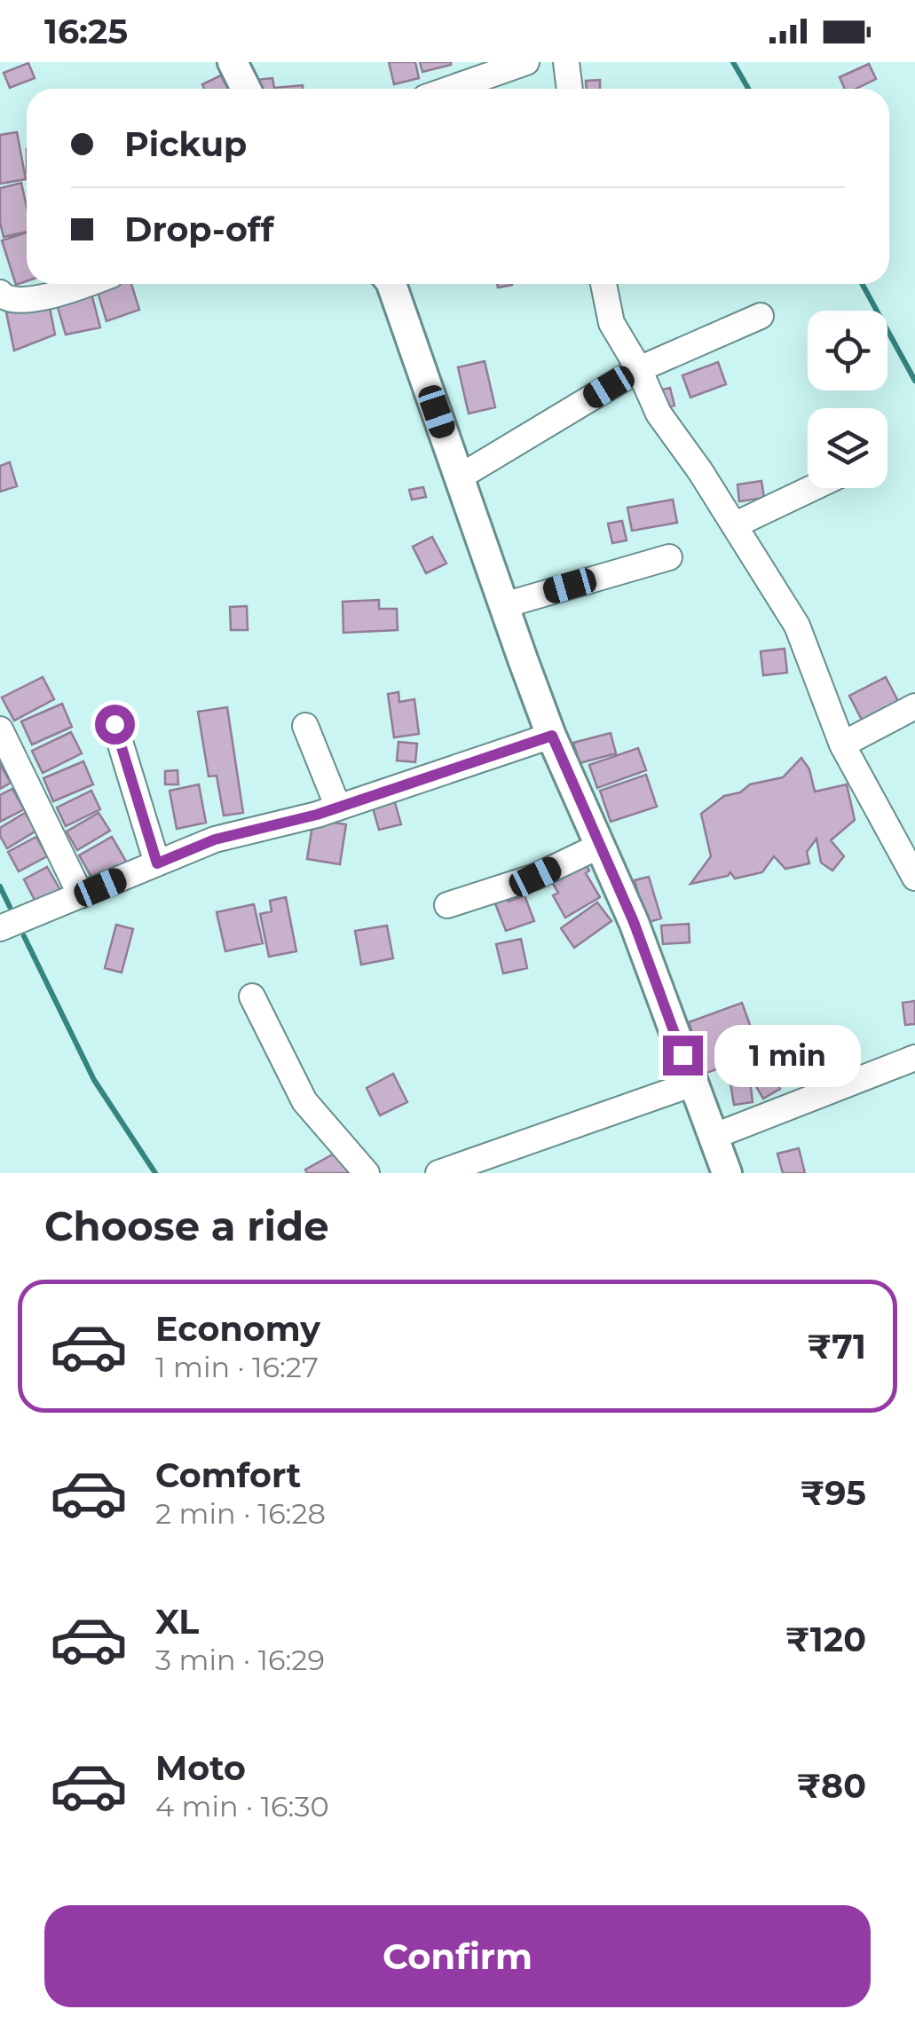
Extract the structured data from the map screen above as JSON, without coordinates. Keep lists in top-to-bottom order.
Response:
{
  "page": {
    "status": "16:25",
    "banner": ["Pickup", "Drop-off"],
    "bubble": "1 min",
    "heading": "Choose a ride",
    "list": [
      {
        "name": "Economy",
        "note": "1 min · 16:27",
        "value": "₹71"
      },
      {
        "name": "Comfort",
        "note": "2 min · 16:28",
        "value": "₹95"
      },
      {
        "name": "XL",
        "note": "3 min · 16:29",
        "value": "₹120"
      },
      {
        "name": "Moto",
        "note": "4 min · 16:30",
        "value": "₹80"
      }
    ],
    "buttons": "Confirm"
  }
}
